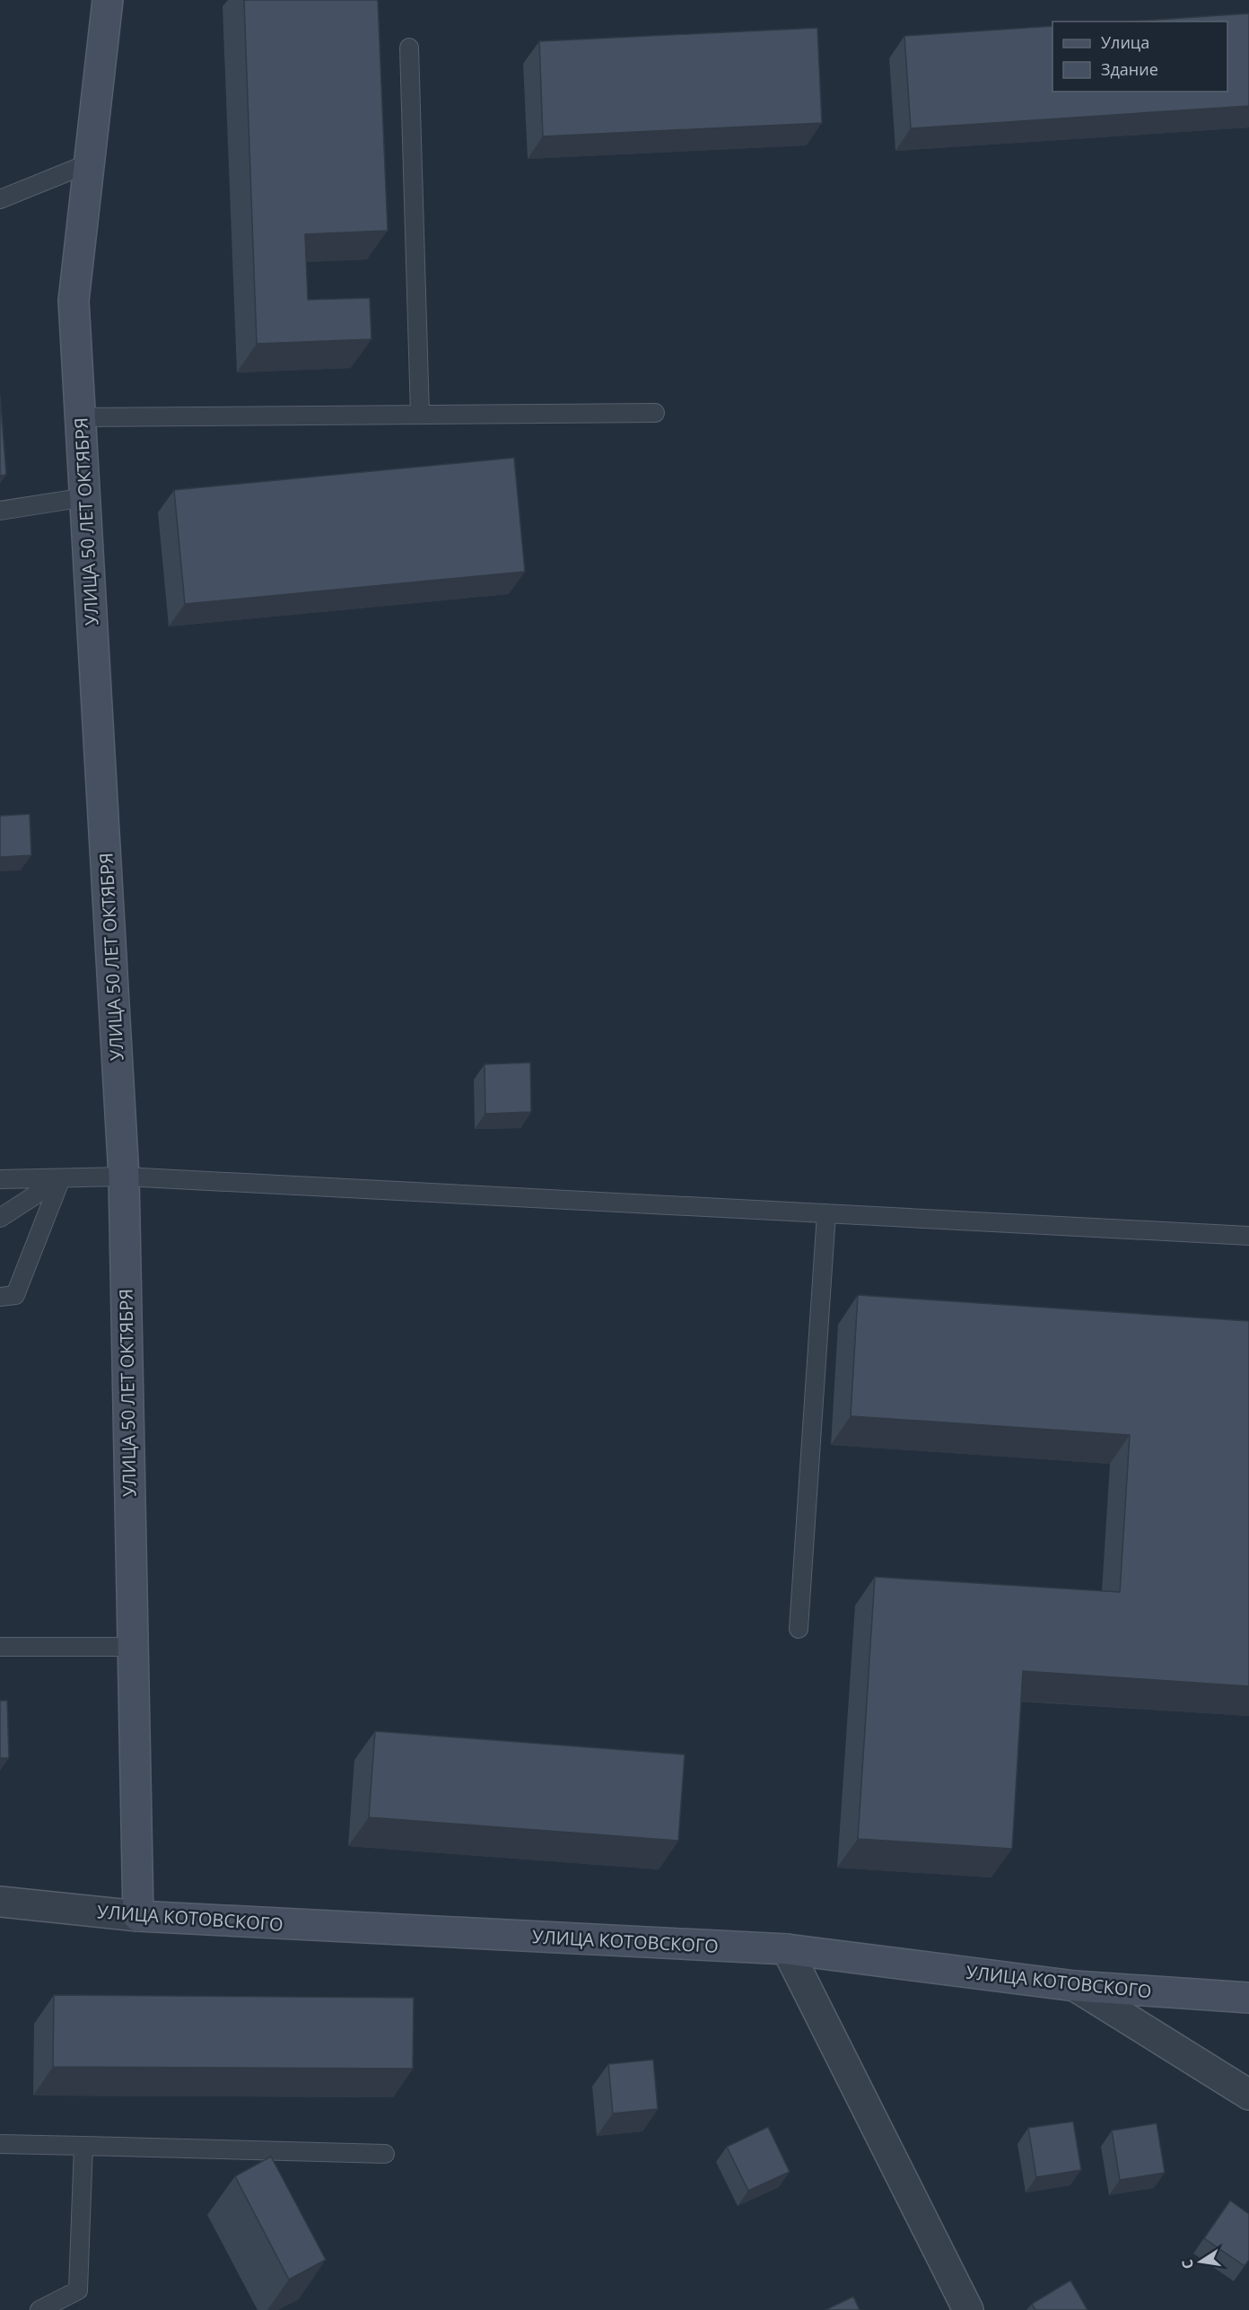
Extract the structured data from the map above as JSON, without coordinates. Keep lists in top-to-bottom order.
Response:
{
  "streets": {
    "main road": ["УЛИЦА 50 ЛЕТ ОКТЯБРЯ", "УЛИЦА КОТОВСКОГО"]
  },
  "crossings": [
    ["УЛИЦА 50 ЛЕТ ОКТЯБРЯ", "УЛИЦА КОТОВСКОГО"]
  ],
  "legend": ["Улица", "Здание"],
  "north": "left"
}
